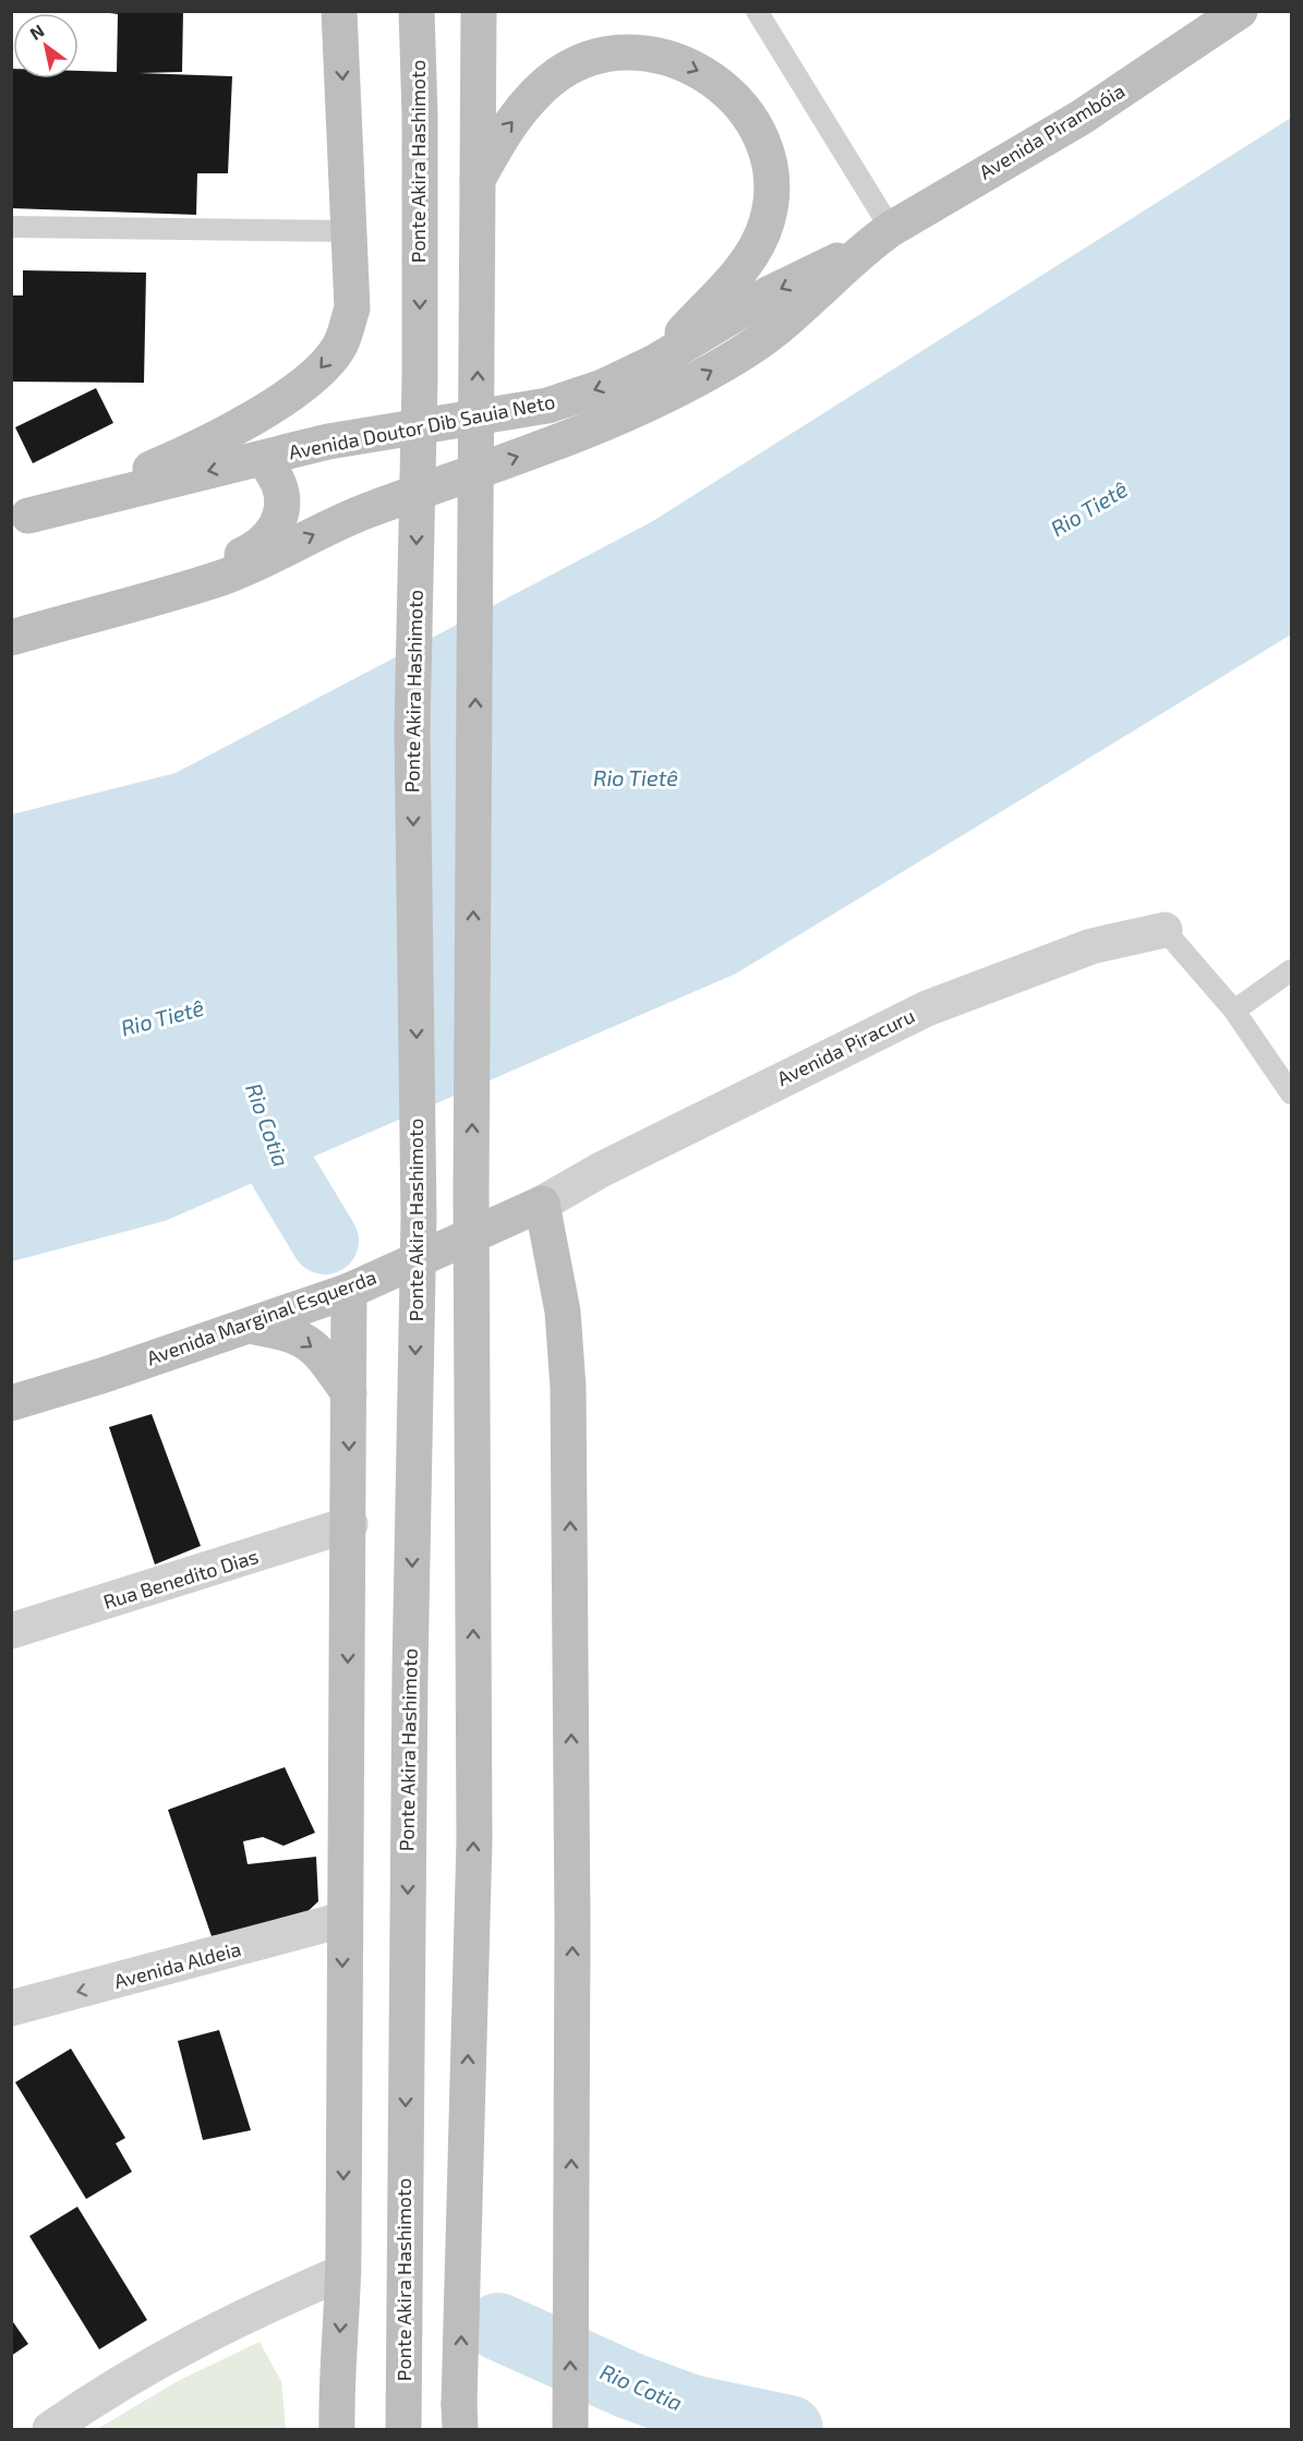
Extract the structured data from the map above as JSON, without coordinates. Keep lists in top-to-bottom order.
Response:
{
  "streets": {
    "main road": [
      "Avenida Pirambóia",
      "Ponte Akira Hashimoto",
      "Avenida Doutor Dib Sauia Neto",
      "Avenida Marginal Esquerda"
    ],
    "street": ["Avenida Piracuru", "Rua Benedito Dias", "Avenida Aldeia"]
  },
  "crossings": [
    ["Avenida Pirambóia", "Avenida Doutor Dib Sauia Neto"],
    ["Avenida Piracuru", "Avenida Marginal Esquerda"]
  ],
  "one_way": ["Avenida Aldeia"],
  "water": ["Rio Tietê", "Rio Cotia"],
  "north": "top left"
}
